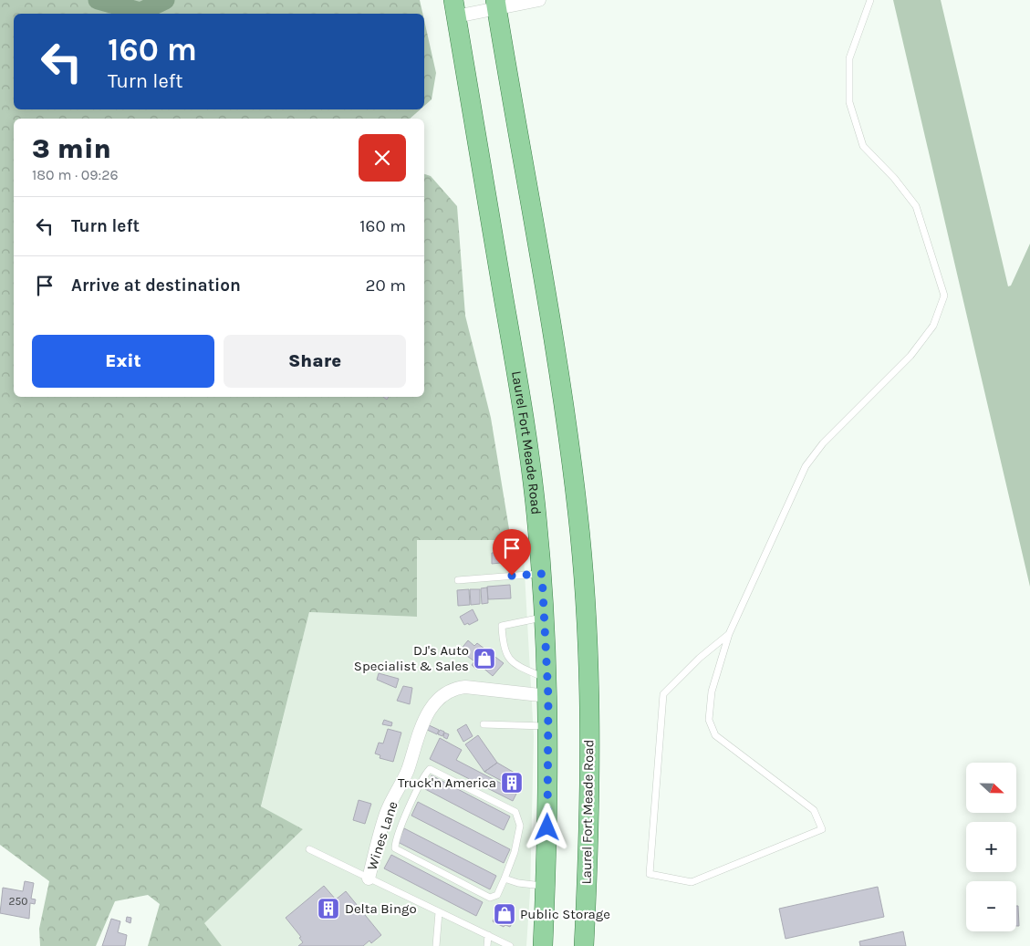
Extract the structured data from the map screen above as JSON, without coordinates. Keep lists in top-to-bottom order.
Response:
{
  "streets": {
    "main road": ["Laurel Fort Meade Road"],
    "street": ["Wines Lane"]
  },
  "crossings": [
    ["Laurel Fort Meade Road", "Wines Lane"]
  ],
  "places": {
    "shop": ["DJ's Auto Specialist & Sales", "Public Storage"],
    "building": ["Truck'n America", "Delta Bingo"]
  },
  "house_numbers": ["250"],
  "north": "right",
  "page": {
    "turn": ["160 m", "Turn left"],
    "heading": ["3 min", "180 m · 09:26"],
    "list": [
      {
        "name": "Turn left",
        "value": "160 m"
      },
      {
        "name": "Arrive at destination",
        "value": "20 m"
      }
    ],
    "buttons": ["Exit", "Share"],
    "map_buttons": ["+", "−"]
  }
}
